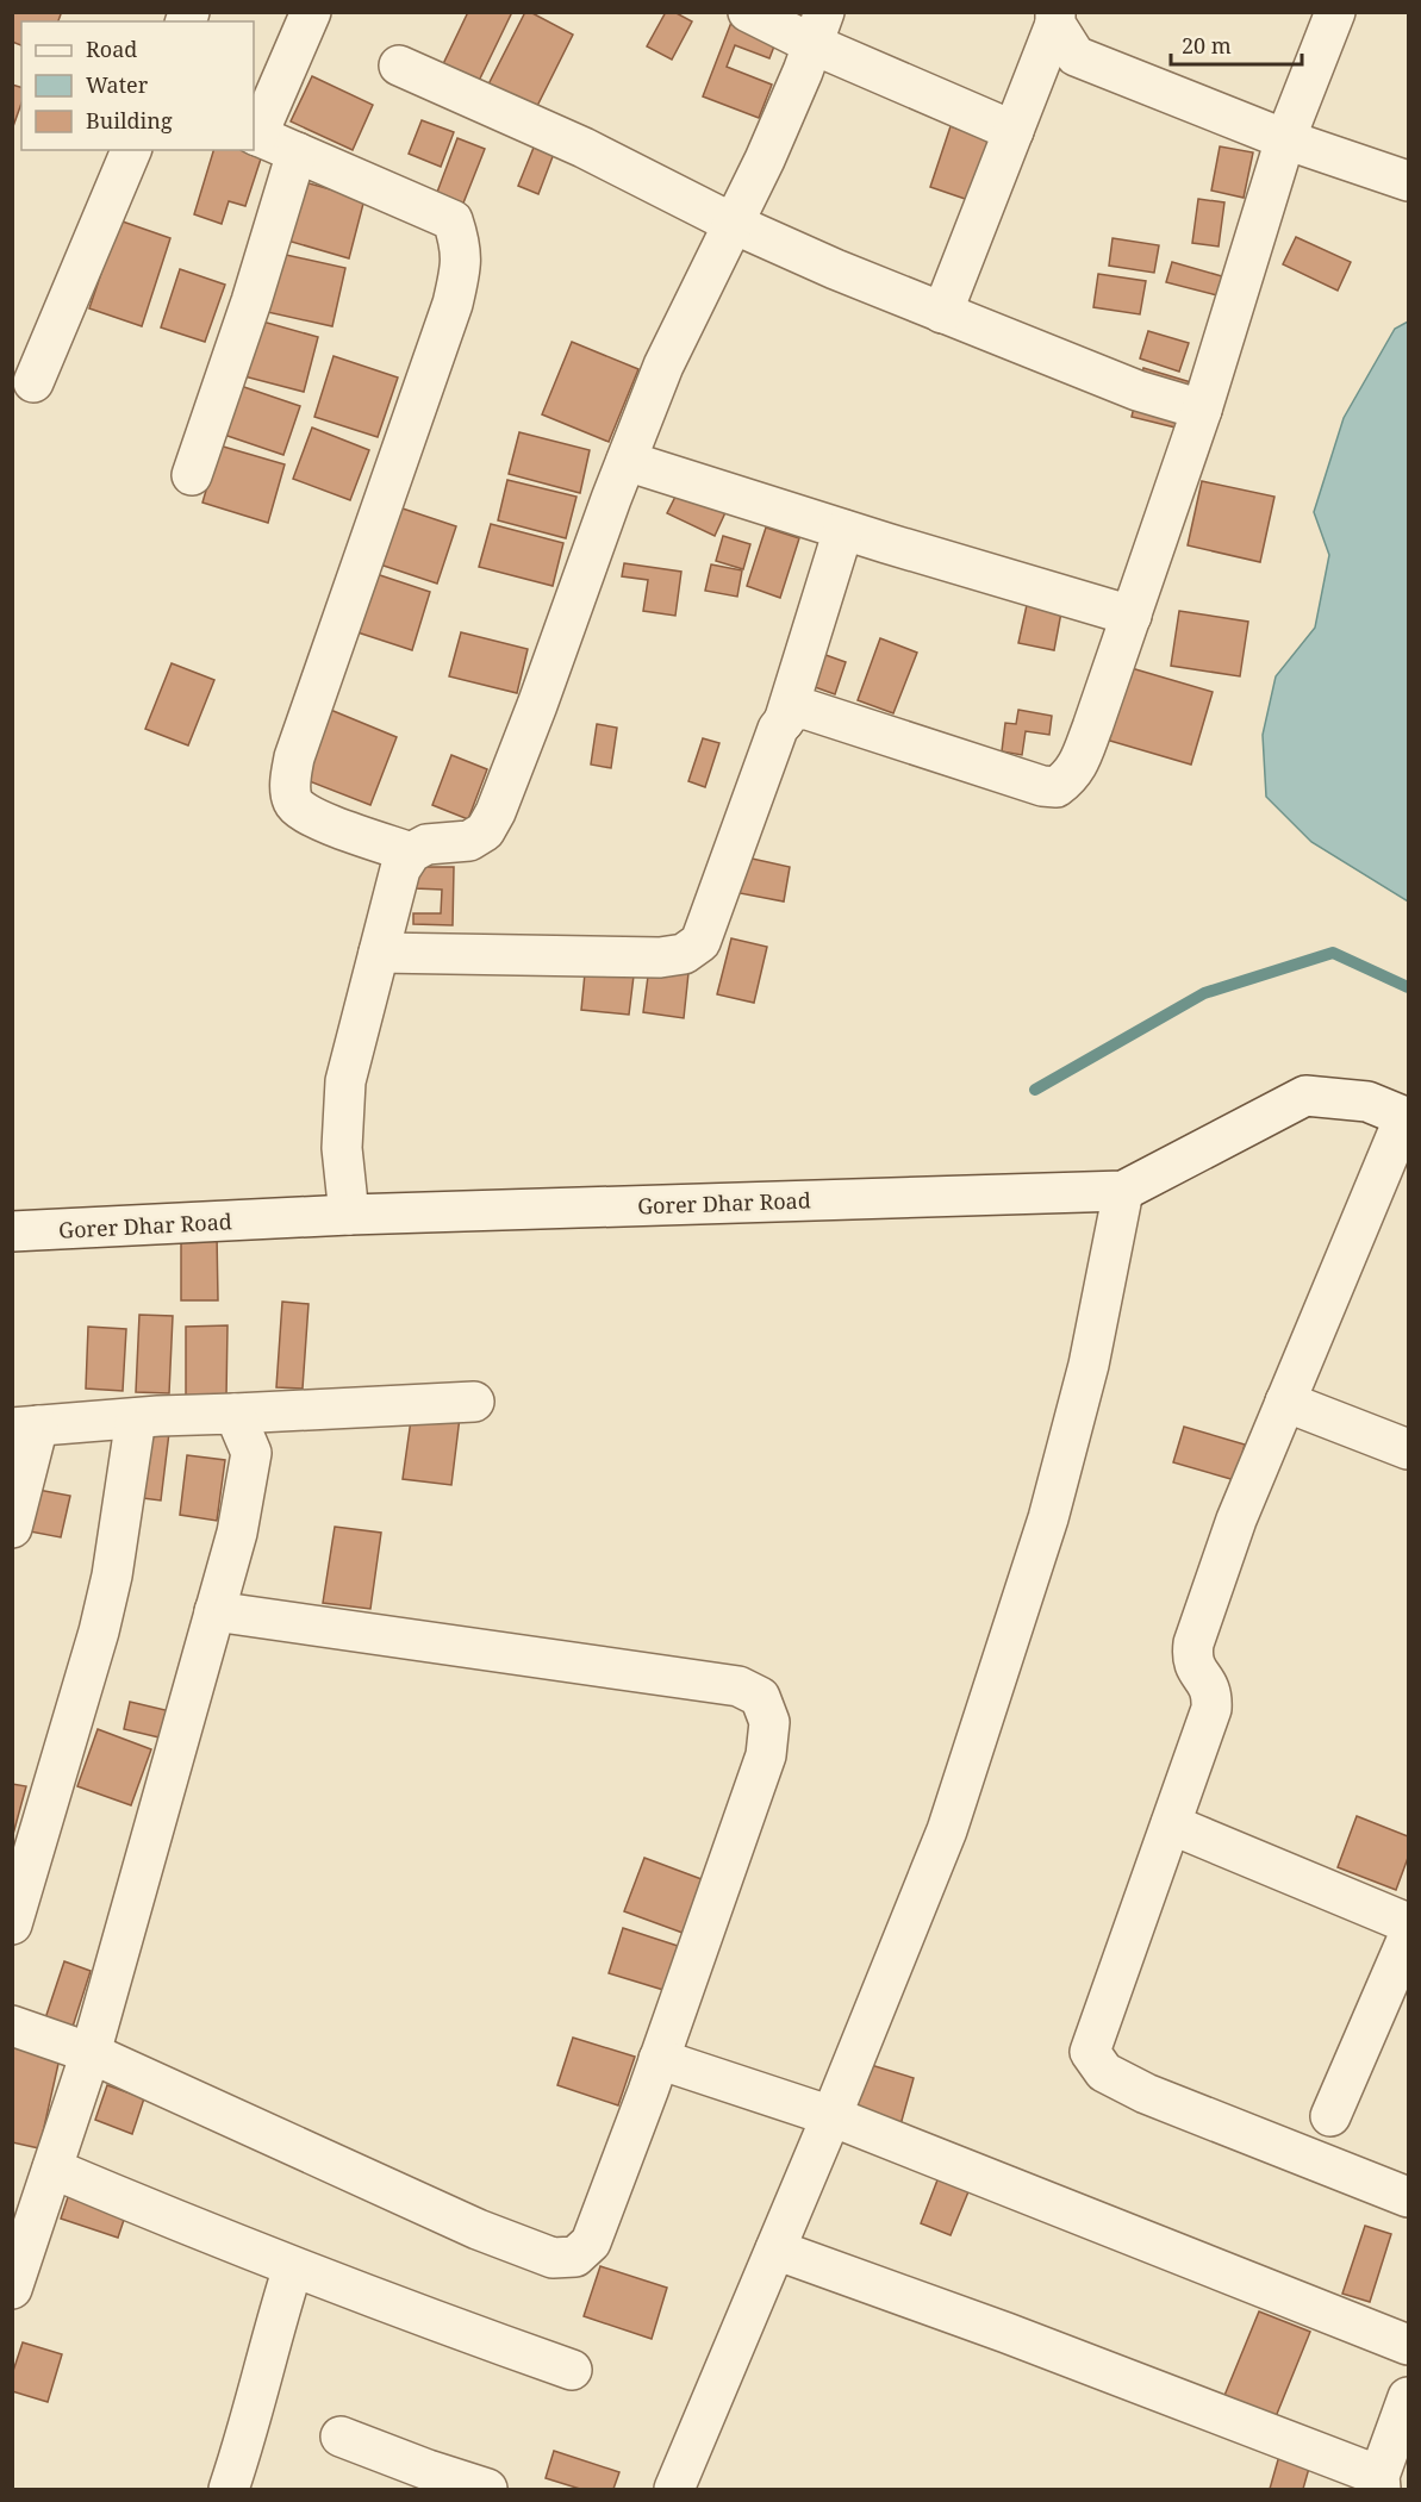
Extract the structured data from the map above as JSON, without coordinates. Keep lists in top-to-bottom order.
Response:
{
  "streets": {
    "street": ["Gorer Dhar Road"]
  },
  "legend": ["Road", "Water", "Building"],
  "scale_bar": "20 m"
}
